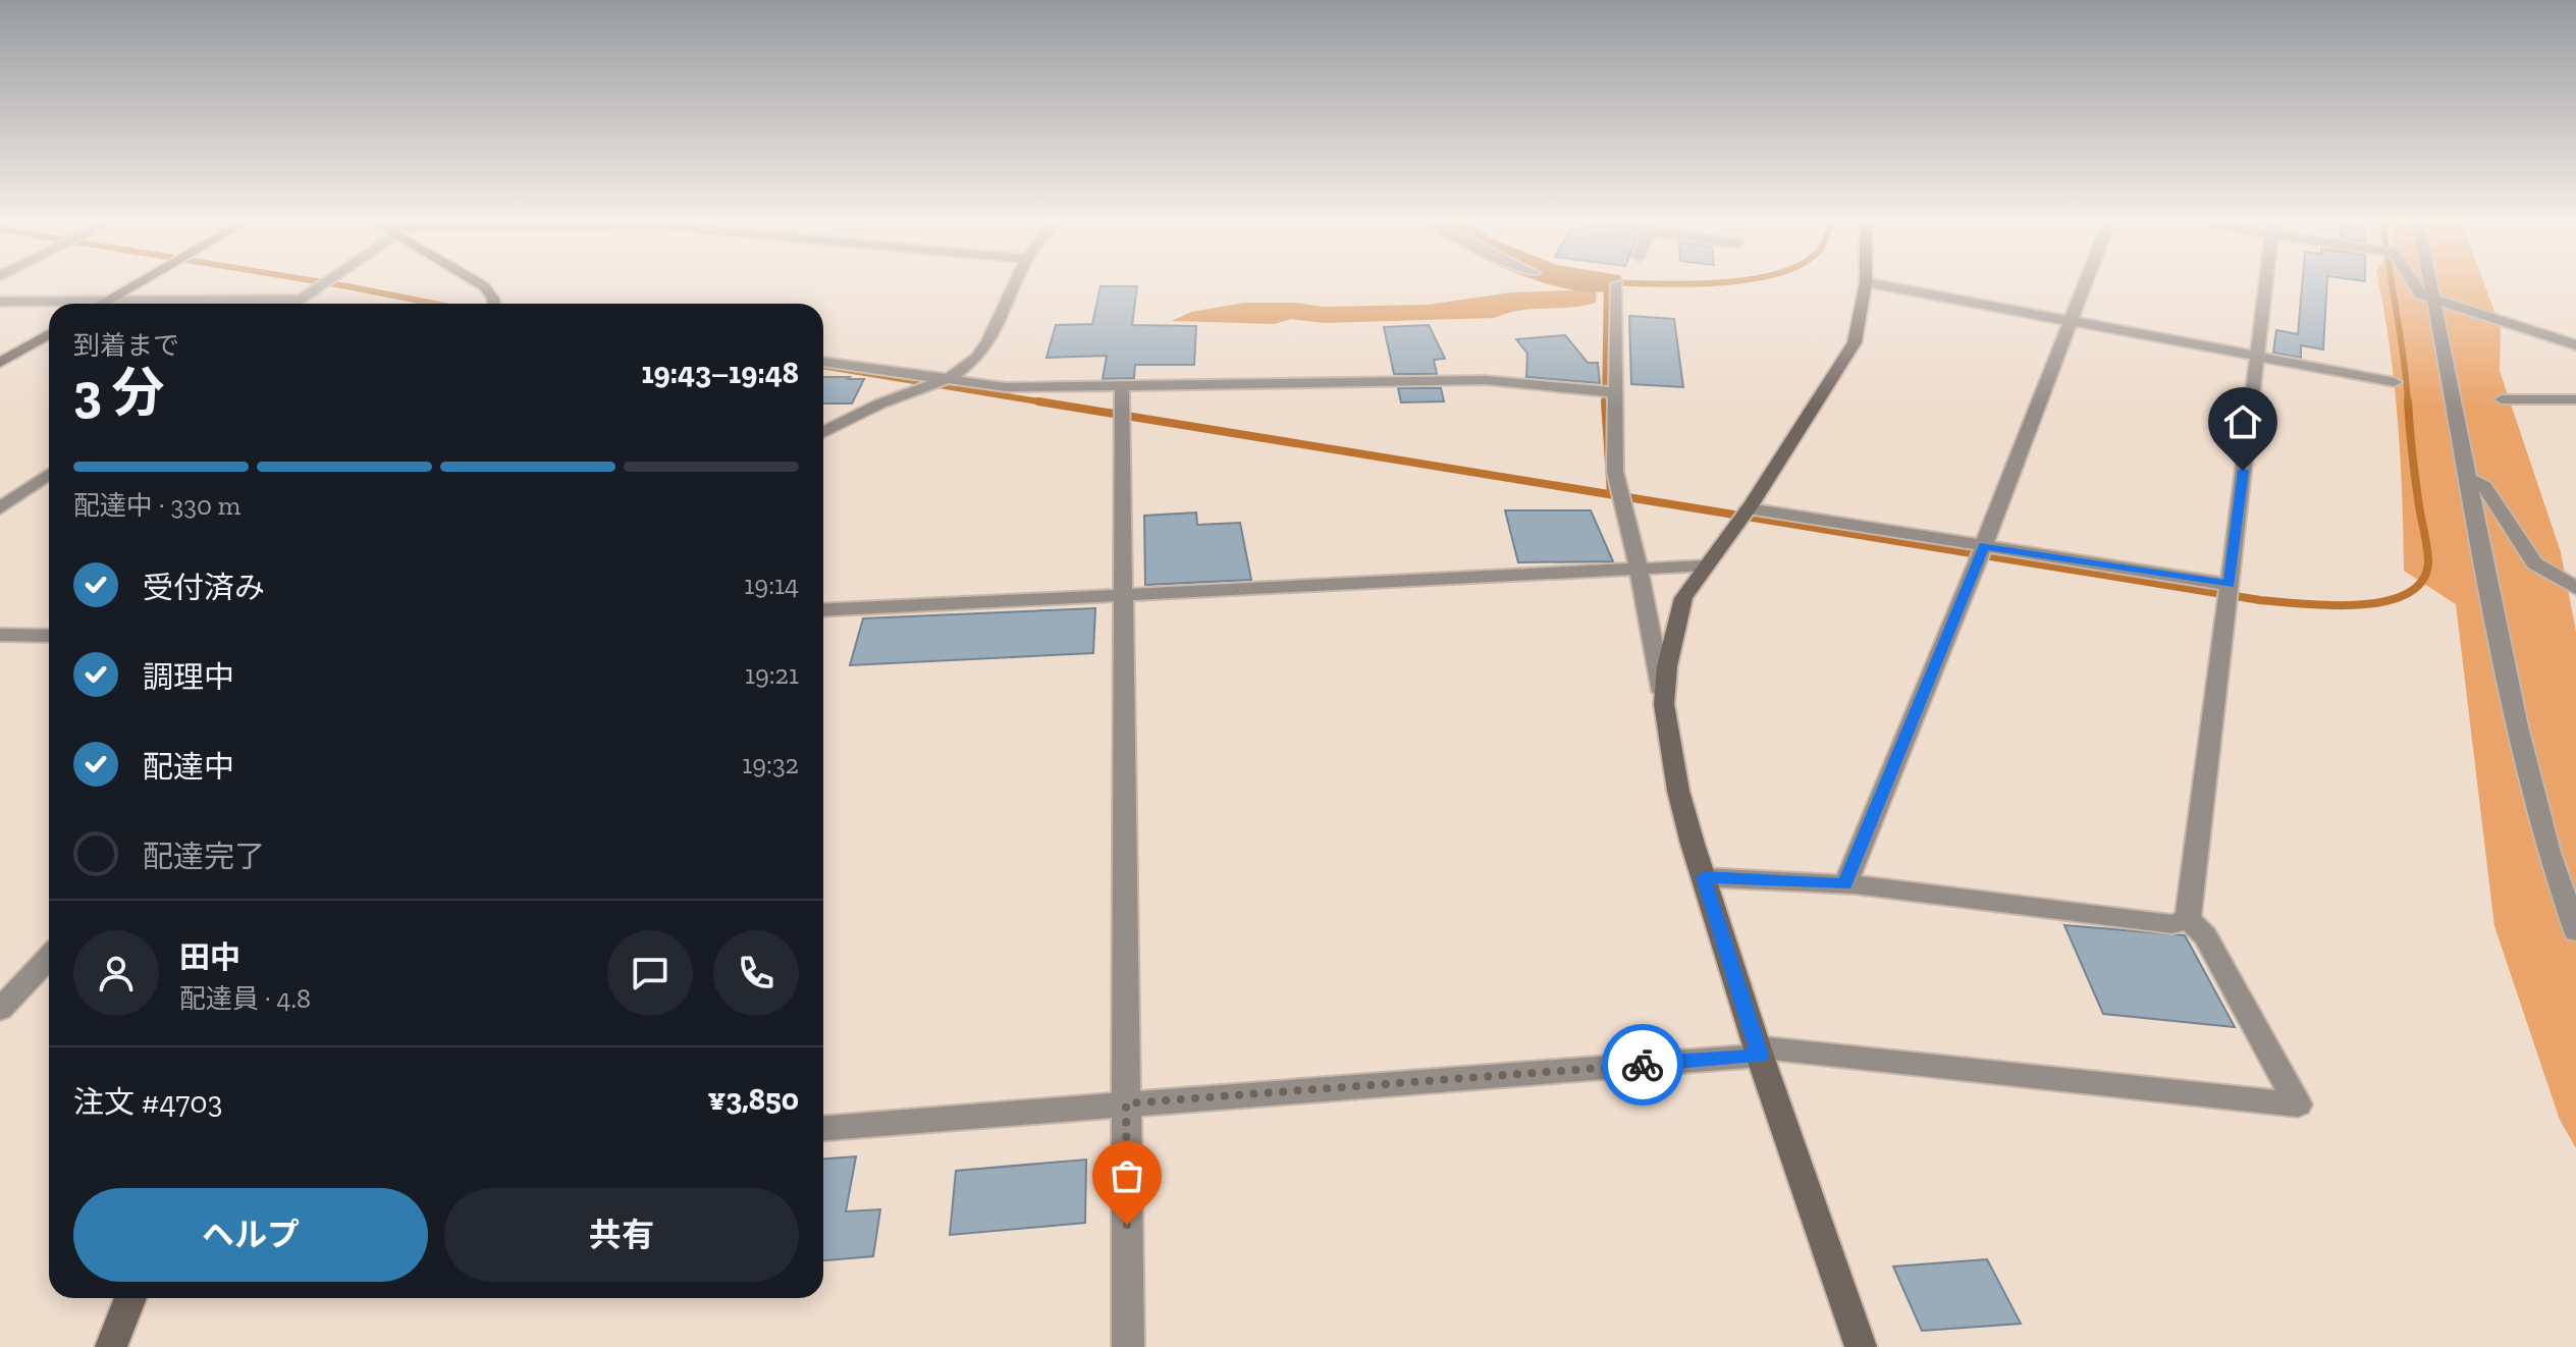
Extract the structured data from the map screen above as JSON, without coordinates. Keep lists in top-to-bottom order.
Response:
{
  "page": {
    "heading": ["3 分", "到着まで", "19:43–19:48"],
    "panel": [
      "田中",
      "配達員 · 4.8",
      "注文 #4703",
      "¥3,850"
    ],
    "bar": "配達中 · 330 m",
    "list": [
      ["受付済み", "19:14"],
      ["調理中", "19:21"],
      ["配達中", "19:32"],
      "配達完了"
    ],
    "buttons": ["ヘルプ", "共有"]
  }
}
